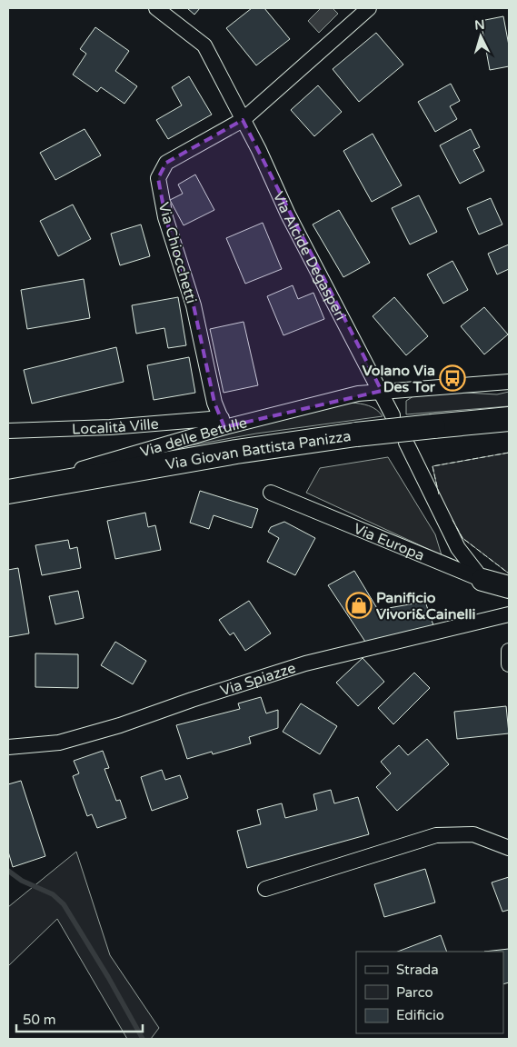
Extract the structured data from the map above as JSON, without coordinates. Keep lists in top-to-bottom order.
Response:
{
  "streets": {
    "main road": ["Via Giovan Battista Panizza"],
    "street": [
      "Via Chiocchetti",
      "Via Alcide Degasperi",
      "Località Ville",
      "Via delle Betulle",
      "Via Europa",
      "Via Spiazze"
    ]
  },
  "crossings": [
    ["Via Chiocchetti", "Via Alcide Degasperi"],
    ["Via Chiocchetti", "Località Ville"],
    ["Via Chiocchetti", "Via delle Betulle"],
    ["Via Alcide Degasperi", "Via delle Betulle"],
    ["Località Ville", "Via delle Betulle"],
    ["Via delle Betulle", "Via Giovan Battista Panizza"]
  ],
  "places": {
    "bus stop": ["Volano Via Des Tor"],
    "shop": ["Panificio Vivori&Cainelli"]
  },
  "legend": ["Strada", "Parco", "Edificio"],
  "scale_bar": "50 m",
  "north": "top"
}
